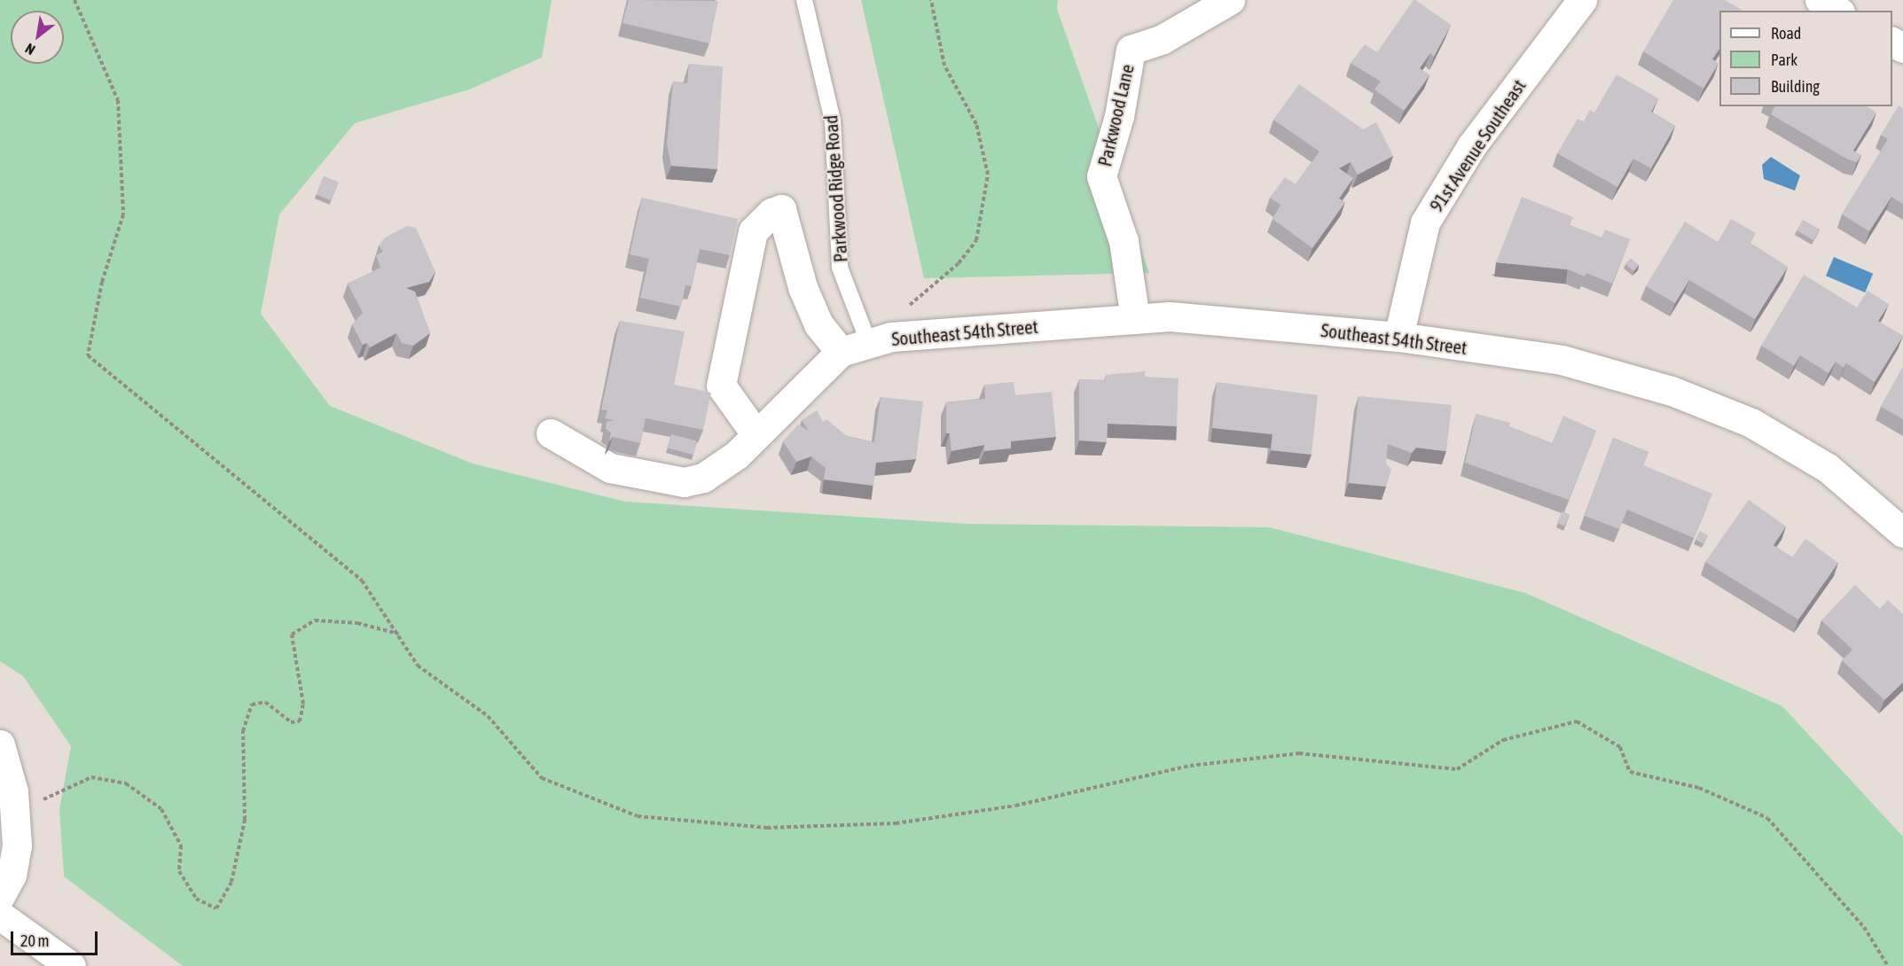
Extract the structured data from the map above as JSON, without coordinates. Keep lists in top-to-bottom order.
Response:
{
  "streets": {
    "street": ["Parkwood Lane", "91st Avenue Southeast", "Southeast 54th Street"],
    "lane": ["Parkwood Ridge Road"]
  },
  "crossings": [
    ["Parkwood Lane", "Southeast 54th Street"],
    ["91st Avenue Southeast", "Southeast 54th Street"],
    ["Parkwood Ridge Road", "Southeast 54th Street"]
  ],
  "legend": ["Road", "Park", "Building"],
  "scale_bar": "20 m",
  "north": "bottom left"
}
